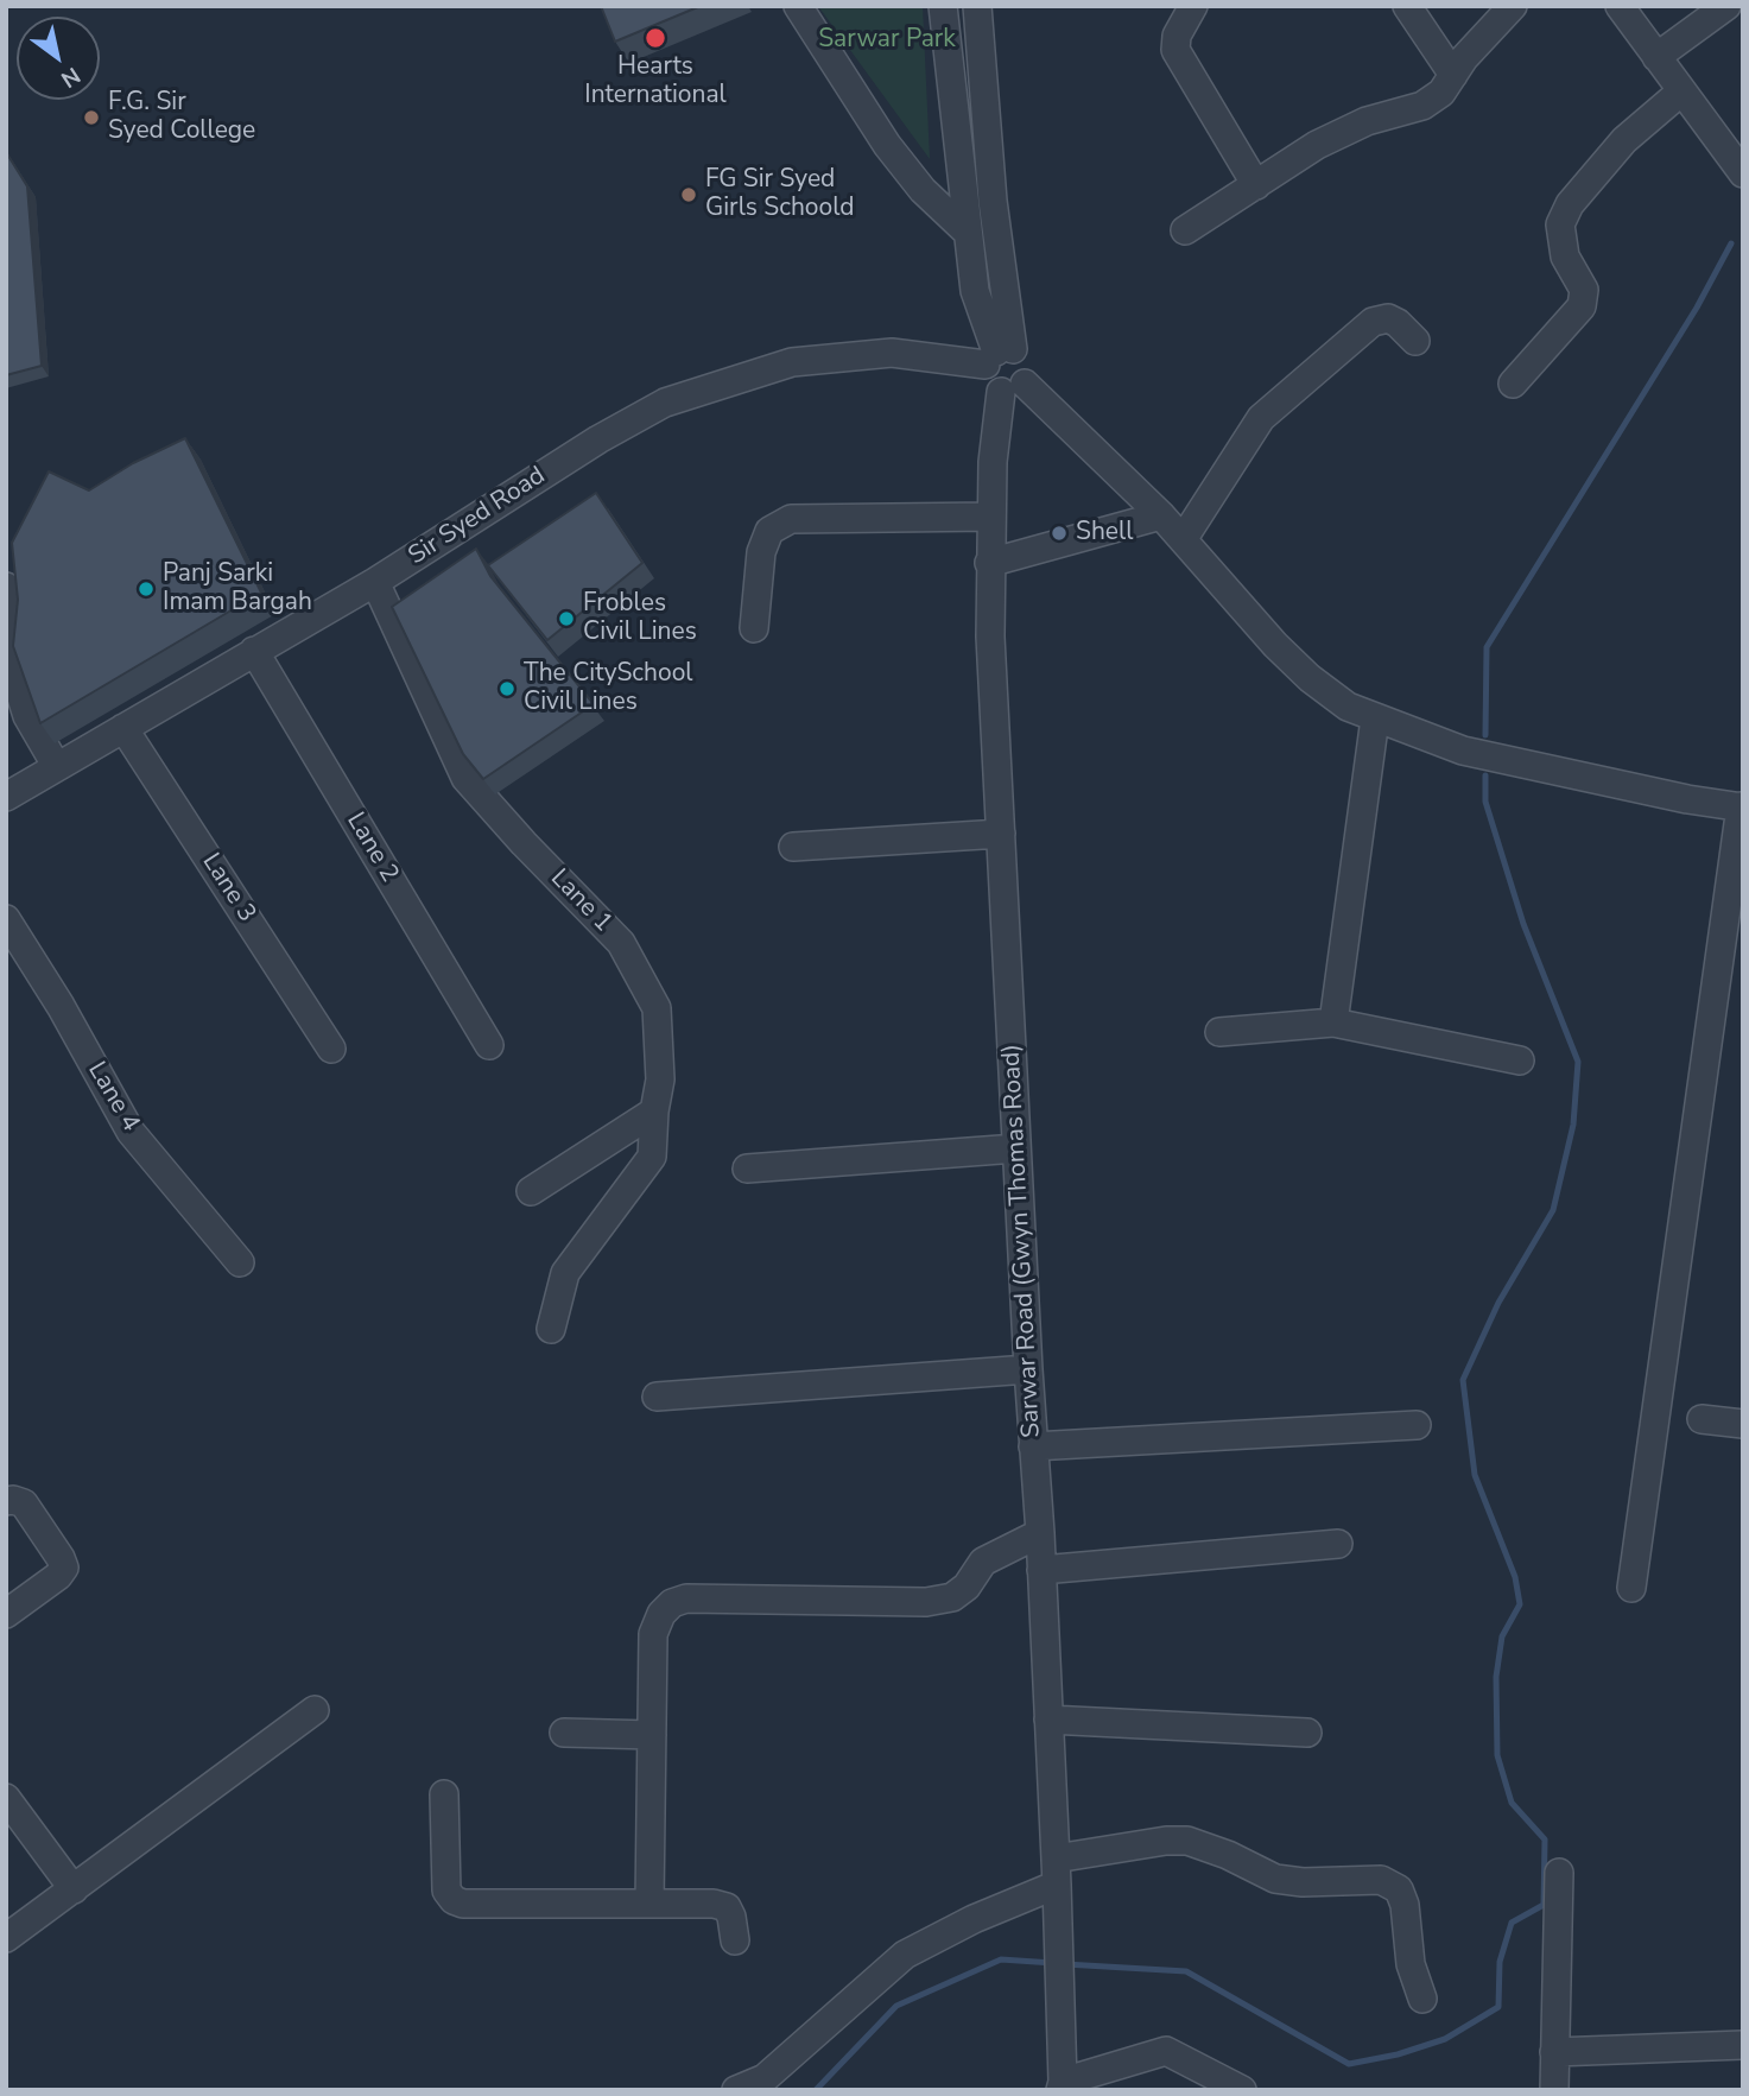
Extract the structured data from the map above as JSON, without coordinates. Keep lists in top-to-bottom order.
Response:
{
  "streets": {
    "street": [
      "Sir Syed Road",
      "Lane 2",
      "Lane 3",
      "Lane 1",
      "Lane 4",
      "Sarwar Road (Gwyn Thomas Road)"
    ]
  },
  "crossings": [
    ["Sir Syed Road", "Lane 2"],
    ["Sir Syed Road", "Lane 3"],
    ["Sir Syed Road", "Lane 1"]
  ],
  "parks": ["Sarwar Park"],
  "places": [
    "Hearts International",
    "F.G. Sir Syed College",
    "FG Sir Syed Girls Schoold",
    "Shell",
    "Panj Sarki Imam Bargah",
    "Frobles Civil Lines",
    "The CitySchool Civil Lines"
  ],
  "north": "bottom right"
}
